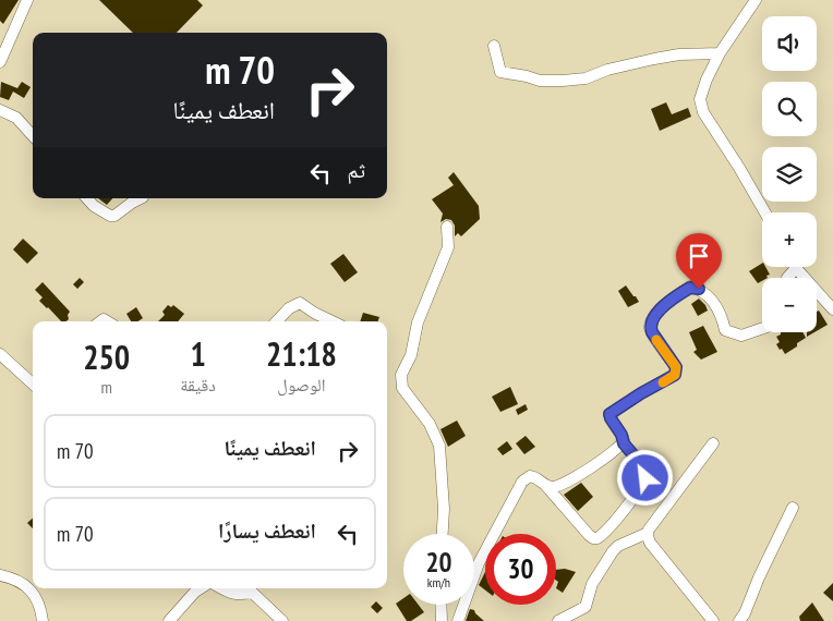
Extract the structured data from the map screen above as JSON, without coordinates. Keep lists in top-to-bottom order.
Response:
{
  "page": {
    "map_buttons": ["+", "−"],
    "turn": ["70 m", "انعطف يمينًا"],
    "then": "ثم",
    "eta": [
      "21:18",
      "الوصول",
      "1",
      "دقيقة",
      "250",
      "m"
    ],
    "list": [
      {
        "name": "انعطف يمينًا",
        "value": "70 m"
      },
      {
        "name": "انعطف يسارًا",
        "value": "70 m"
      }
    ],
    "speed": "20 km/h",
    "limit": "30"
  }
}
